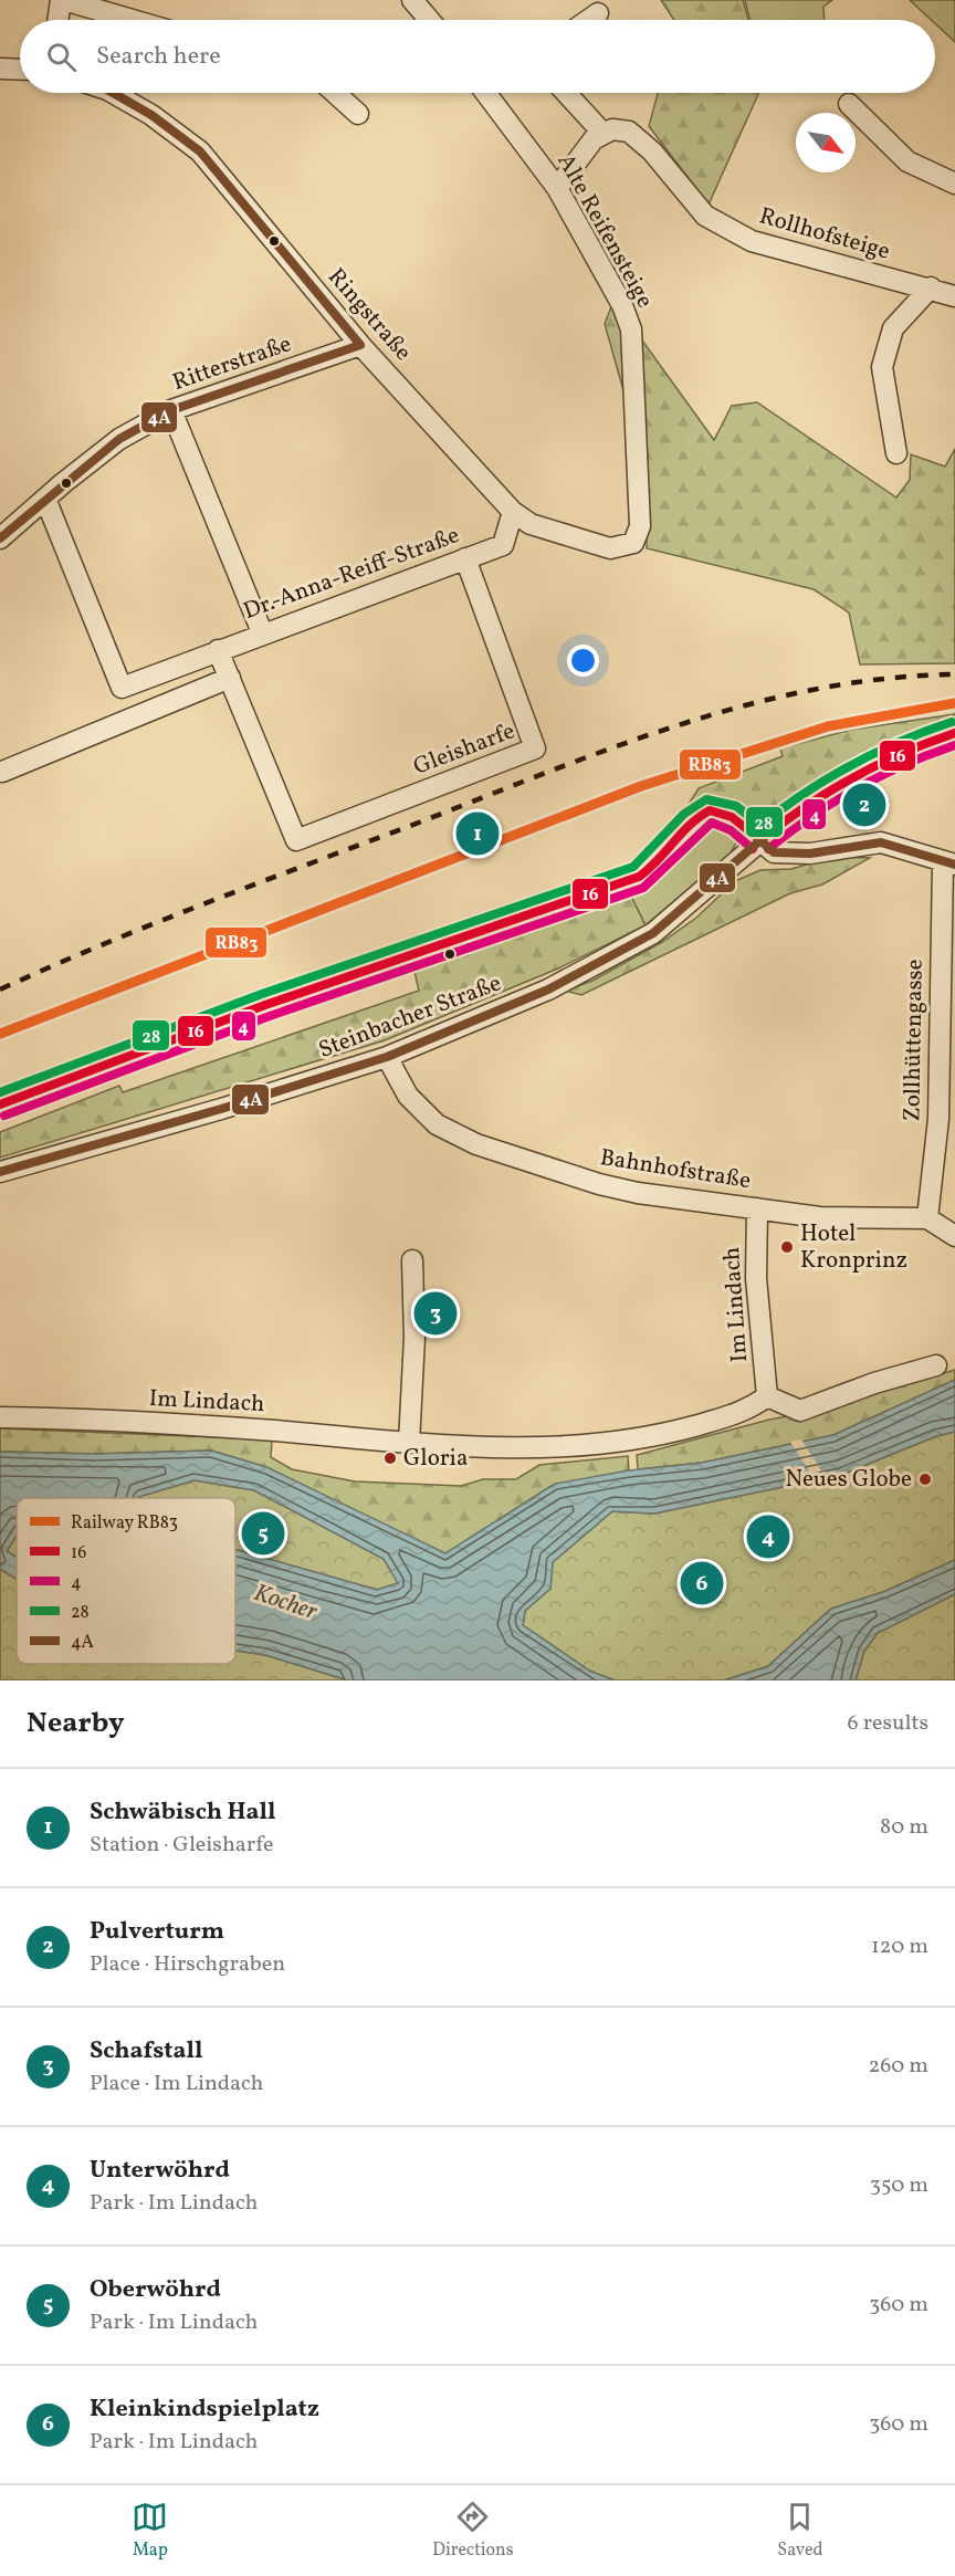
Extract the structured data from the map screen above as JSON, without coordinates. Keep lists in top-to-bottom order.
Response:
{
  "streets": {
    "street": [
      "Alte Reifensteige",
      "Rollhofsteige",
      "Ringstraße",
      "Ritterstraße",
      "Dr.-Anna-Reiff-Straße",
      "Gleisharfe",
      "Steinbacher Straße",
      "Zollhüttengasse",
      "Bahnhofstraße",
      "Im Lindach"
    ]
  },
  "crossings": [
    ["Alte Reifensteige", "Ringstraße"],
    ["Ringstraße", "Ritterstraße"],
    ["Ringstraße", "Dr.-Anna-Reiff-Straße"],
    ["Ritterstraße", "Dr.-Anna-Reiff-Straße"],
    ["Dr.-Anna-Reiff-Straße", "Gleisharfe"],
    ["Steinbacher Straße", "Bahnhofstraße"],
    ["Zollhüttengasse", "Bahnhofstraße"],
    ["Bahnhofstraße", "Im Lindach"]
  ],
  "water": ["Kocher"],
  "places": ["Hotel Kronprinz", "Gloria", "Neues Globe"],
  "lines": [
    "transit line 4A",
    "rail line RB83",
    "transit line 28",
    "transit line 16",
    "transit line 4"
  ],
  "legend": [
    "Railway RB83",
    "16",
    "4",
    "28",
    "4A"
  ],
  "north": "bottom right",
  "page": {
    "search": "Search here",
    "pins": [
      "2",
      "1",
      "3",
      "5",
      "4",
      "6"
    ],
    "heading": ["Nearby", "6 results"],
    "list": [
      {
        "mark": "1",
        "name": "Schwäbisch Hall",
        "note": "Station · Gleisharfe",
        "value": "80 m"
      },
      {
        "mark": "2",
        "name": "Pulverturm",
        "note": "Place · Hirschgraben",
        "value": "120 m"
      },
      {
        "mark": "3",
        "name": "Schafstall",
        "note": "Place · Im Lindach",
        "value": "260 m"
      },
      {
        "mark": "4",
        "name": "Unterwöhrd",
        "note": "Park · Im Lindach",
        "value": "350 m"
      },
      {
        "mark": "5",
        "name": "Oberwöhrd",
        "note": "Park · Im Lindach",
        "value": "360 m"
      },
      {
        "mark": "6",
        "name": "Kleinkindspielplatz",
        "note": "Park · Im Lindach",
        "value": "360 m"
      }
    ],
    "nav": ["Map", "Directions", "Saved"]
  }
}
